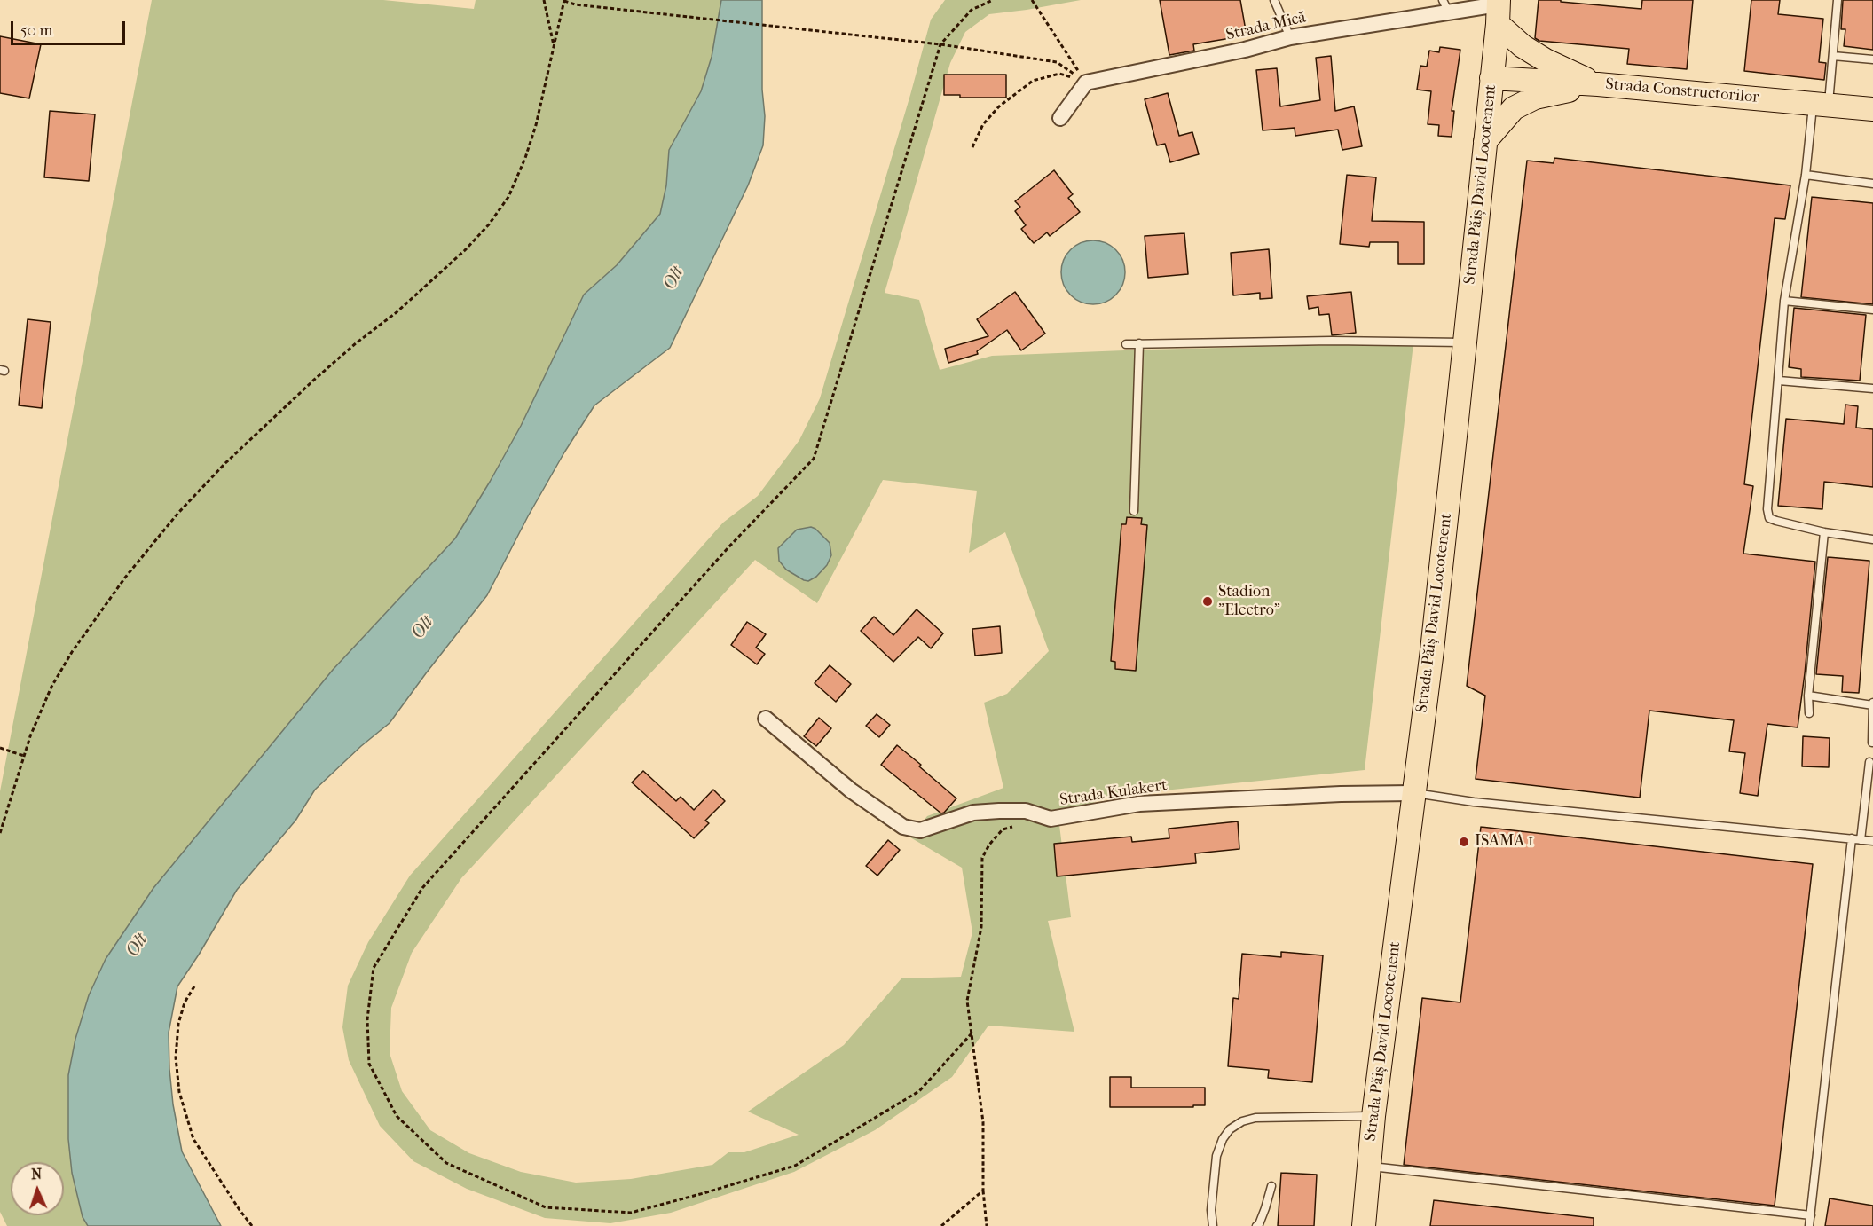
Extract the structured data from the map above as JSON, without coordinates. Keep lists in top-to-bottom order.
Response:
{
  "streets": {
    "main road": ["Strada Constructorilor", "Strada Păiș David Locotenent"],
    "street": ["Strada Mică", "Strada Kulakert"]
  },
  "crossings": [
    ["Strada Mică", "Strada Păiș David Locotenent"],
    ["Strada Constructorilor", "Strada Păiș David Locotenent"],
    ["Strada Păiș David Locotenent", "Strada Kulakert"]
  ],
  "water": ["Olt"],
  "places": ["Stadion \"Electro\"", "ISAMA 1"],
  "scale_bar": "50 m",
  "north": "top"
}
